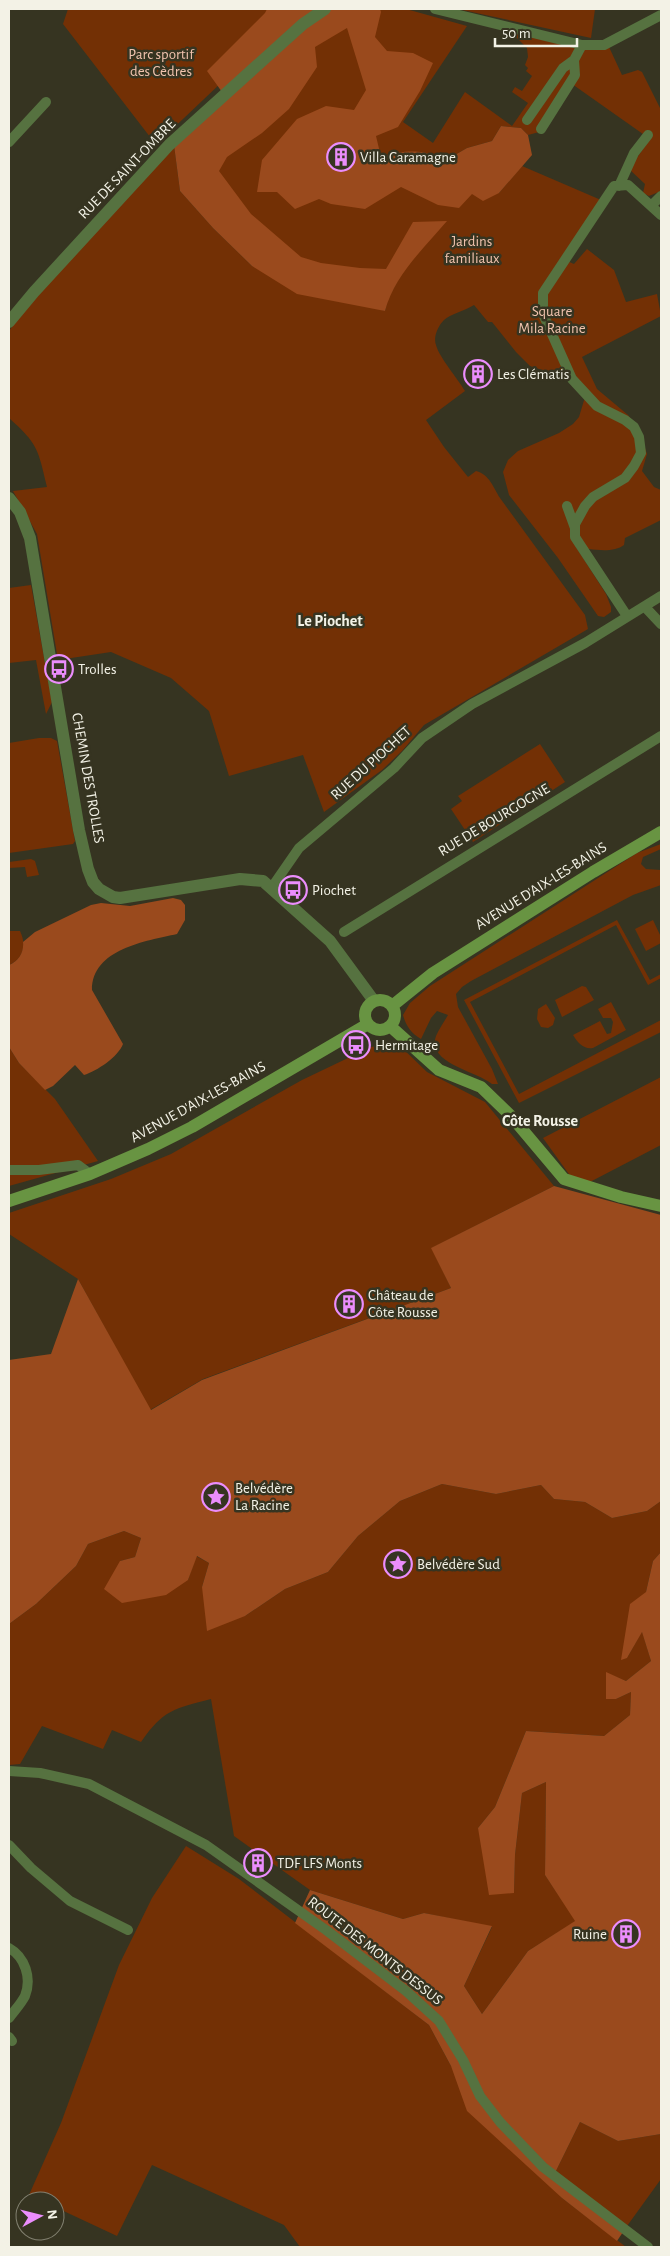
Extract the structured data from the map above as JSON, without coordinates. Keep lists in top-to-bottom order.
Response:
{
  "streets": {
    "main road": ["AVENUE D'AIX-LES-BAINS"],
    "street": [
      "RUE DE SAINT-OMBRE",
      "RUE DU PIOCHET",
      "CHEMIN DES TROLLES",
      "RUE DE BOURGOGNE",
      "ROUTE DES MONTS DESSUS"
    ]
  },
  "crossings": [
    ["RUE DU PIOCHET", "CHEMIN DES TROLLES"]
  ],
  "districts": ["Le Piochet", "Côte Rousse"],
  "parks": ["Parc sportif des Cèdres", "Jardins familiaux", "Square Mila Racine"],
  "places": {
    "building": [
      "Villa Caramagne",
      "Les Clématis",
      "Château de Côte Rousse",
      "TDF LFS Monts",
      "Ruine"
    ],
    "bus stop": ["Trolles", "Piochet", "Hermitage"],
    "place": ["Belvédère La Racine", "Belvédère Sud"]
  },
  "scale_bar": "50 m",
  "north": "right"
}
